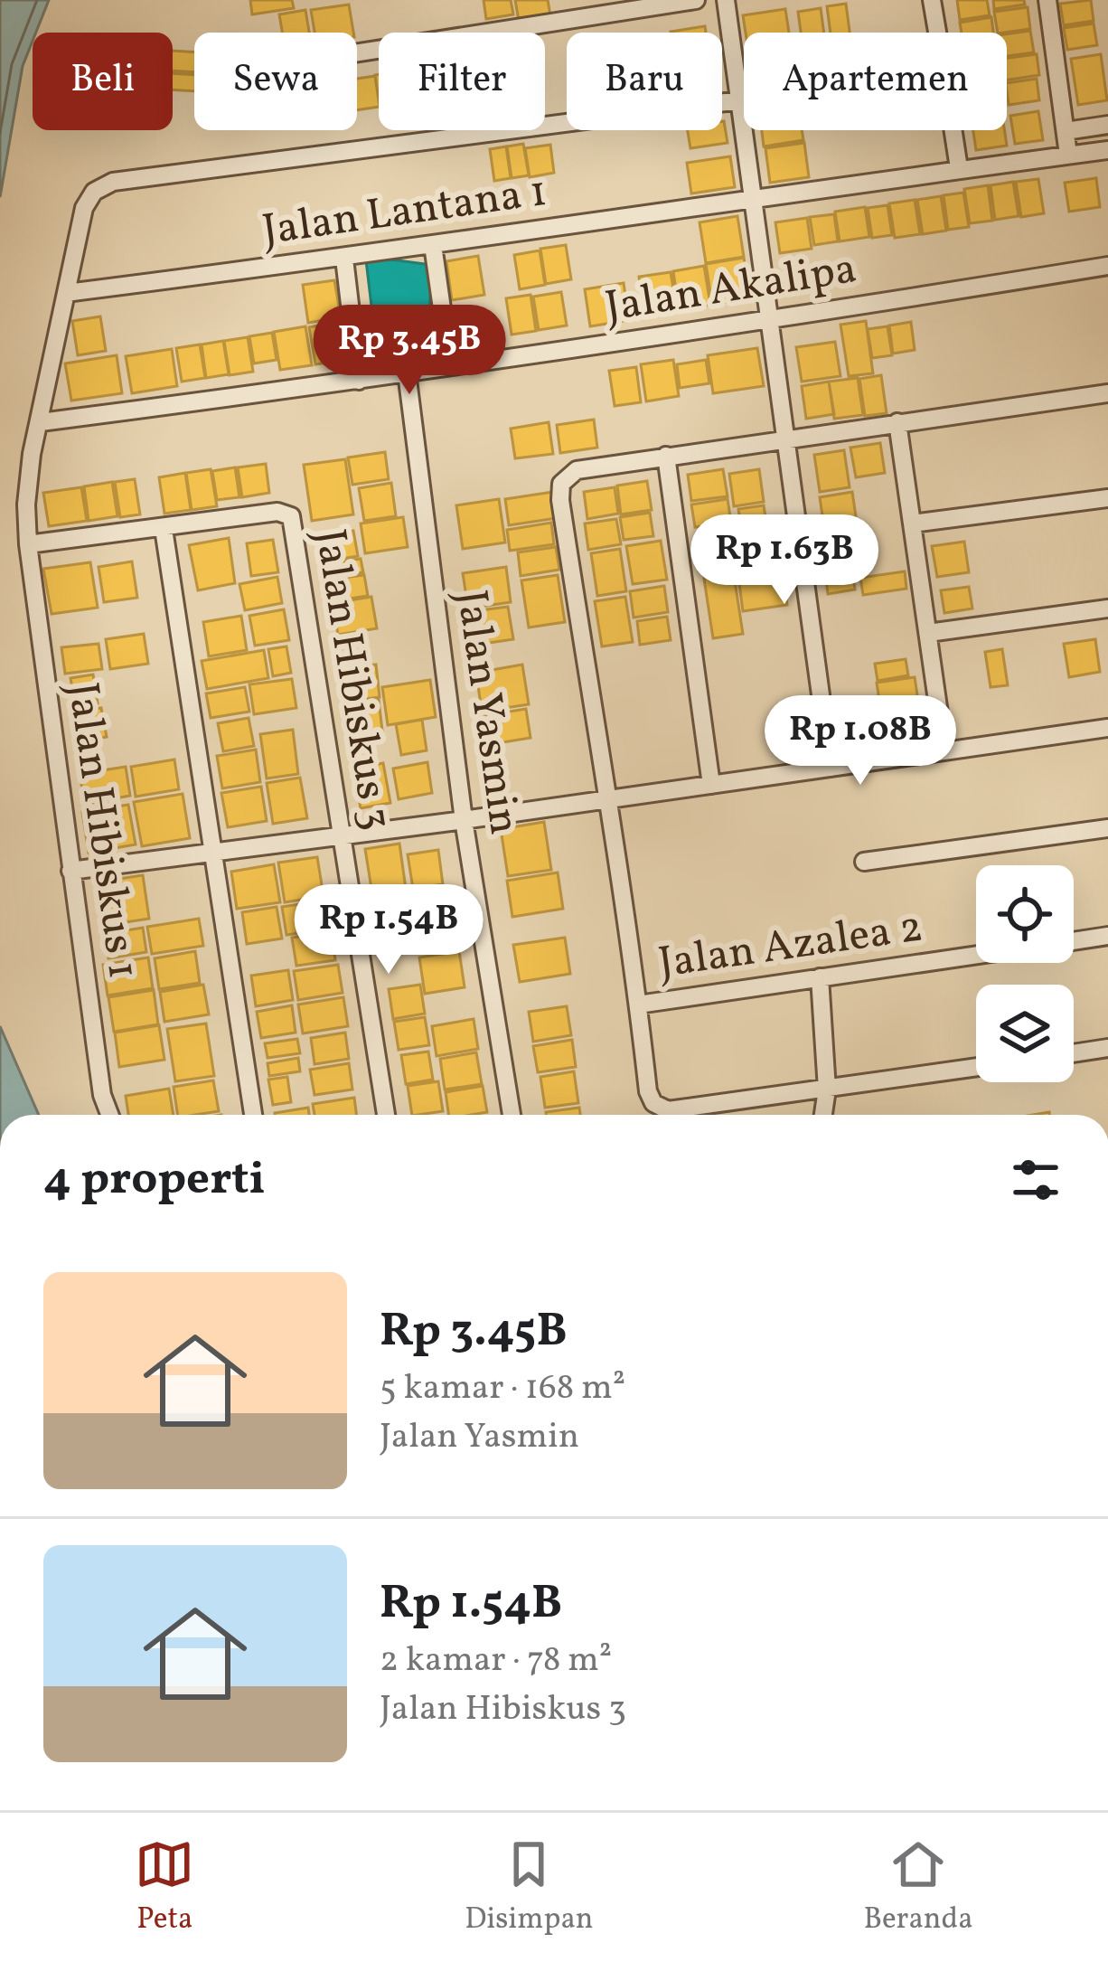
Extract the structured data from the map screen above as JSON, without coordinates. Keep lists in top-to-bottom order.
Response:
{
  "streets": {
    "street": [
      "Jalan Lantana 1",
      "Jalan Akalipa",
      "Jalan Hibiskus 3",
      "Jalan Yasmin",
      "Jalan Hibiskus 1",
      "Jalan Azalea 2"
    ]
  },
  "crossings": [
    ["Jalan Lantana 1", "Jalan Hibiskus 1"],
    ["Jalan Akalipa", "Jalan Yasmin"],
    ["Jalan Akalipa", "Jalan Hibiskus 1"]
  ],
  "page": {
    "chip": [
      "Beli",
      "Sewa",
      "Filter",
      "Baru",
      "Apartemen"
    ],
    "price": [
      "Rp 3.45B",
      "Rp 1.63B",
      "Rp 1.08B",
      "Rp 1.54B"
    ],
    "heading": "4 properti",
    "list": [
      {
        "name": "Rp 3.45B",
        "note": "5 kamar · 168 m² · Jalan Yasmin"
      },
      {
        "name": "Rp 1.54B",
        "note": "2 kamar · 78 m² · Jalan Hibiskus 3"
      }
    ],
    "tabs": ["Peta", "Disimpan", "Beranda"]
  }
}
